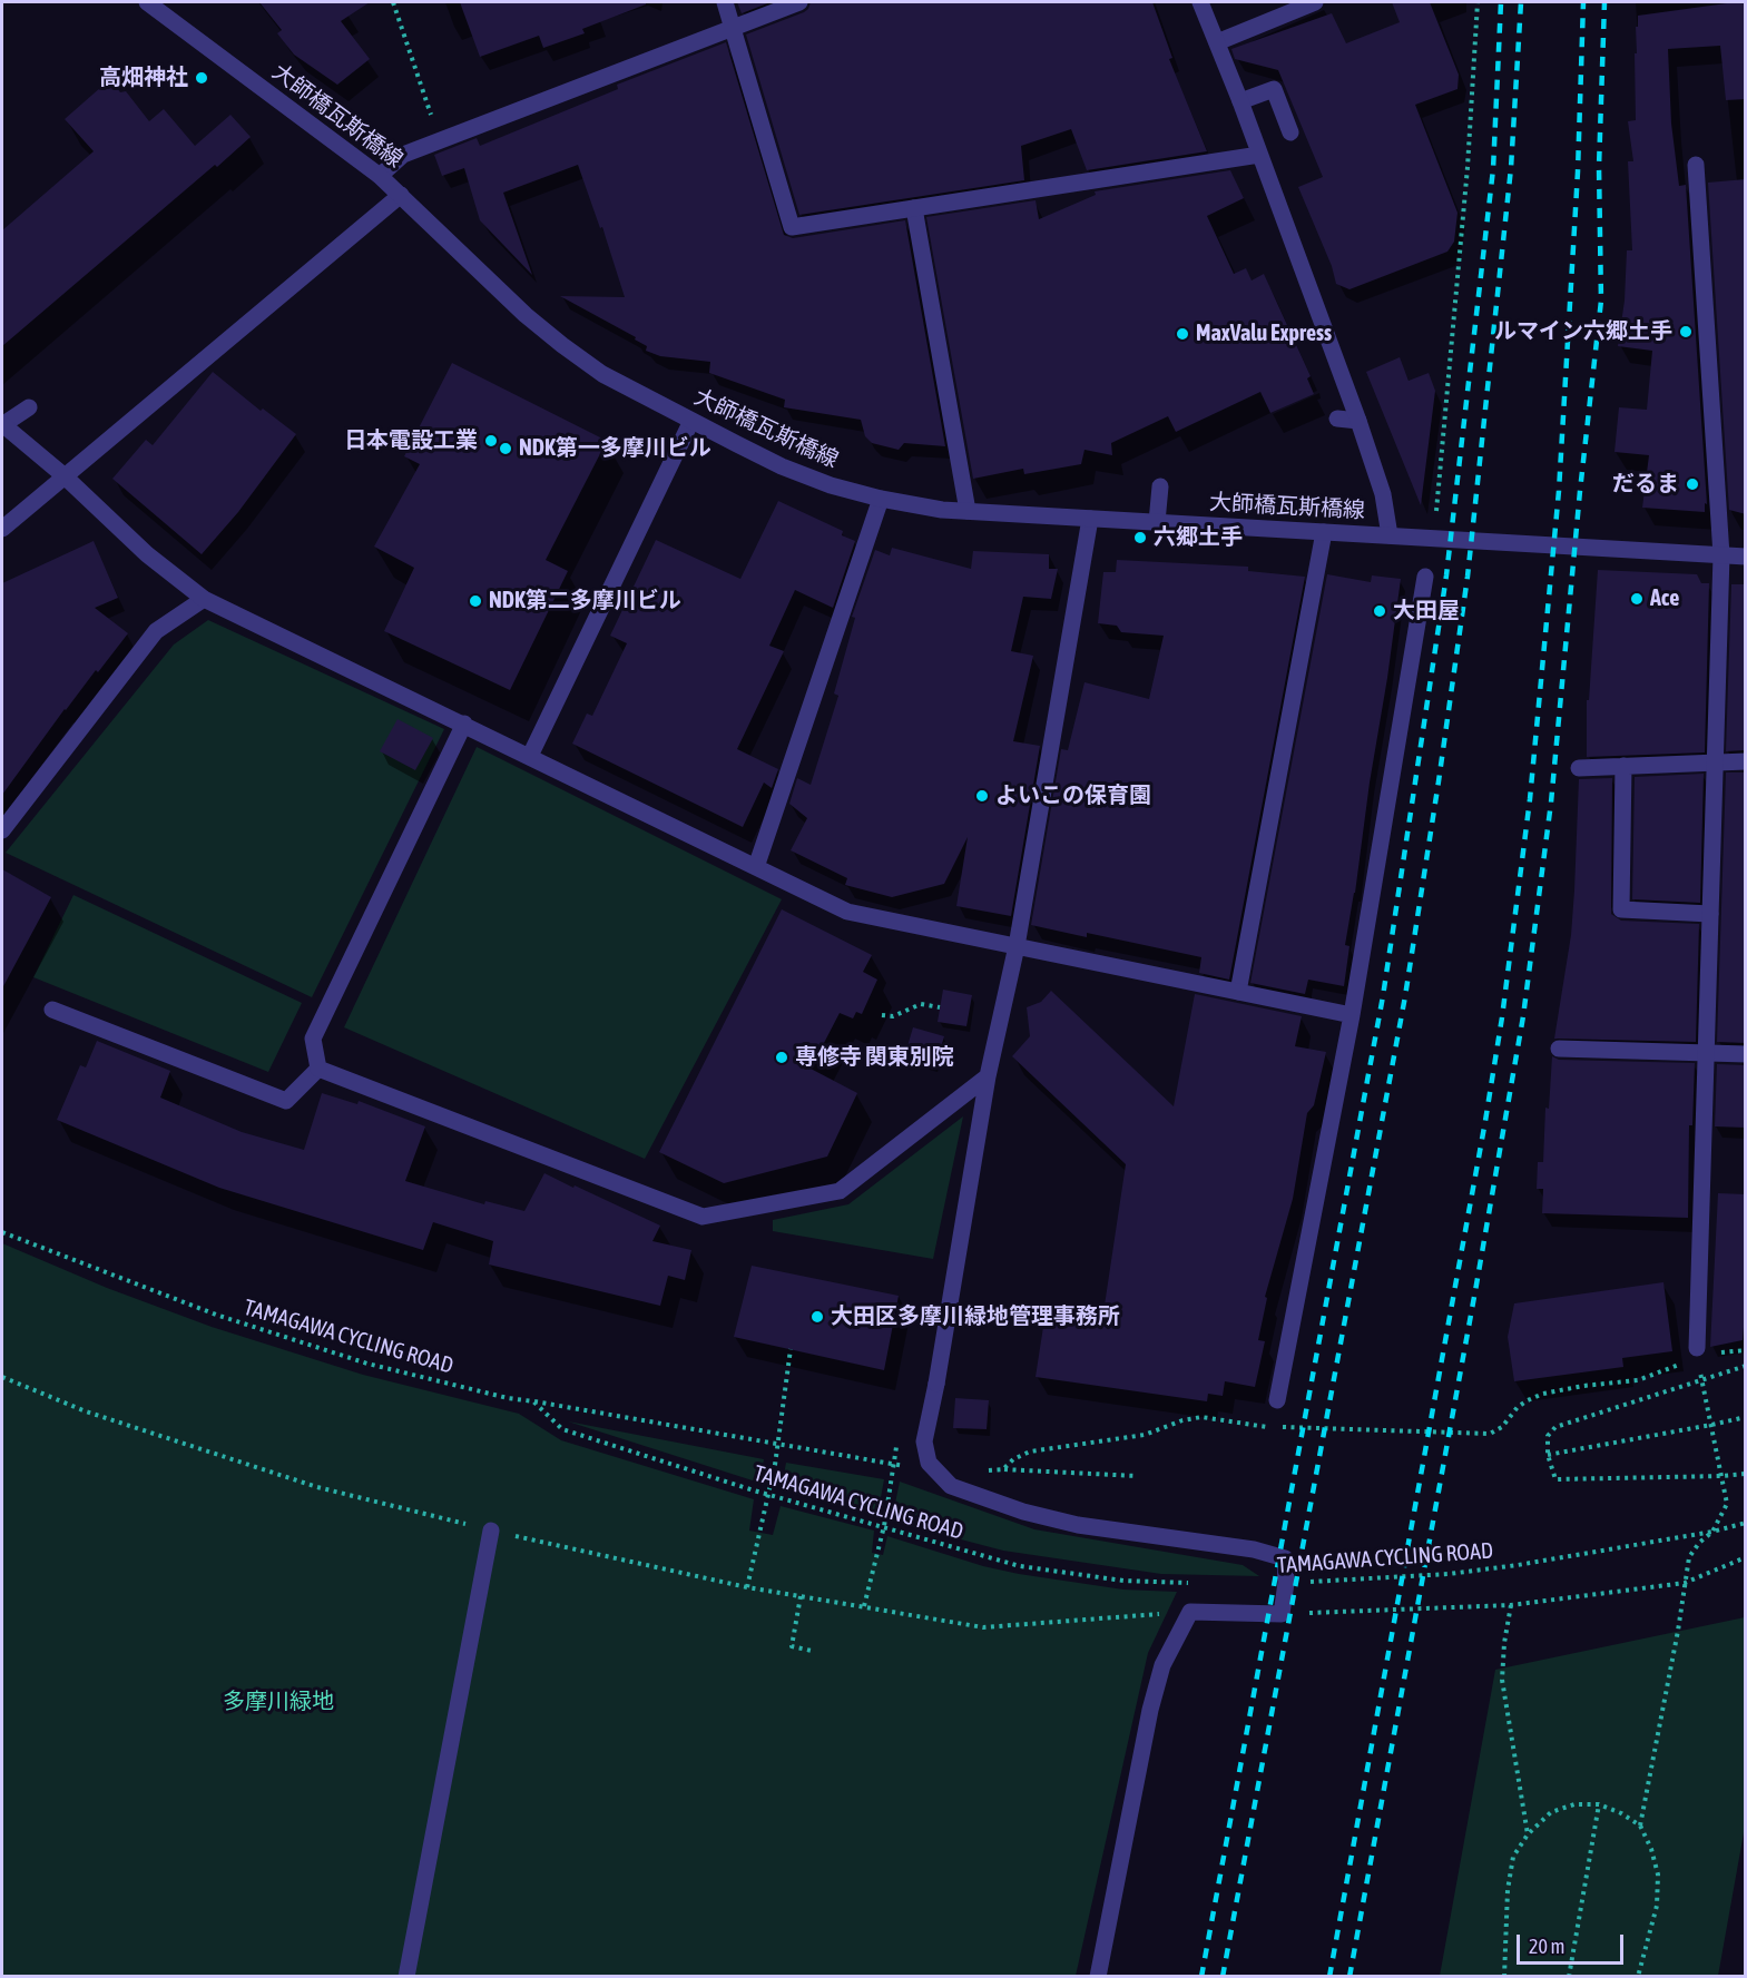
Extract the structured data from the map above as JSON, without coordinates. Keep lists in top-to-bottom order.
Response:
{
  "streets": {
    "street": ["大師橋瓦斯橋線"],
    "path": ["TAMAGAWA CYCLING ROAD"]
  },
  "parks": ["多摩川緑地"],
  "places": [
    "高畑神社",
    "ルマイン六郷土手",
    "MaxValu Express",
    "日本電設工業",
    "NDK第一多摩川ビル",
    "だるま",
    "六郷土手",
    "Ace",
    "NDK第二多摩川ビル",
    "大田屋",
    "よいこの保育園",
    "専修寺 関東別院",
    "大田区多摩川緑地管理事務所"
  ],
  "scale_bar": "20 m"
}
